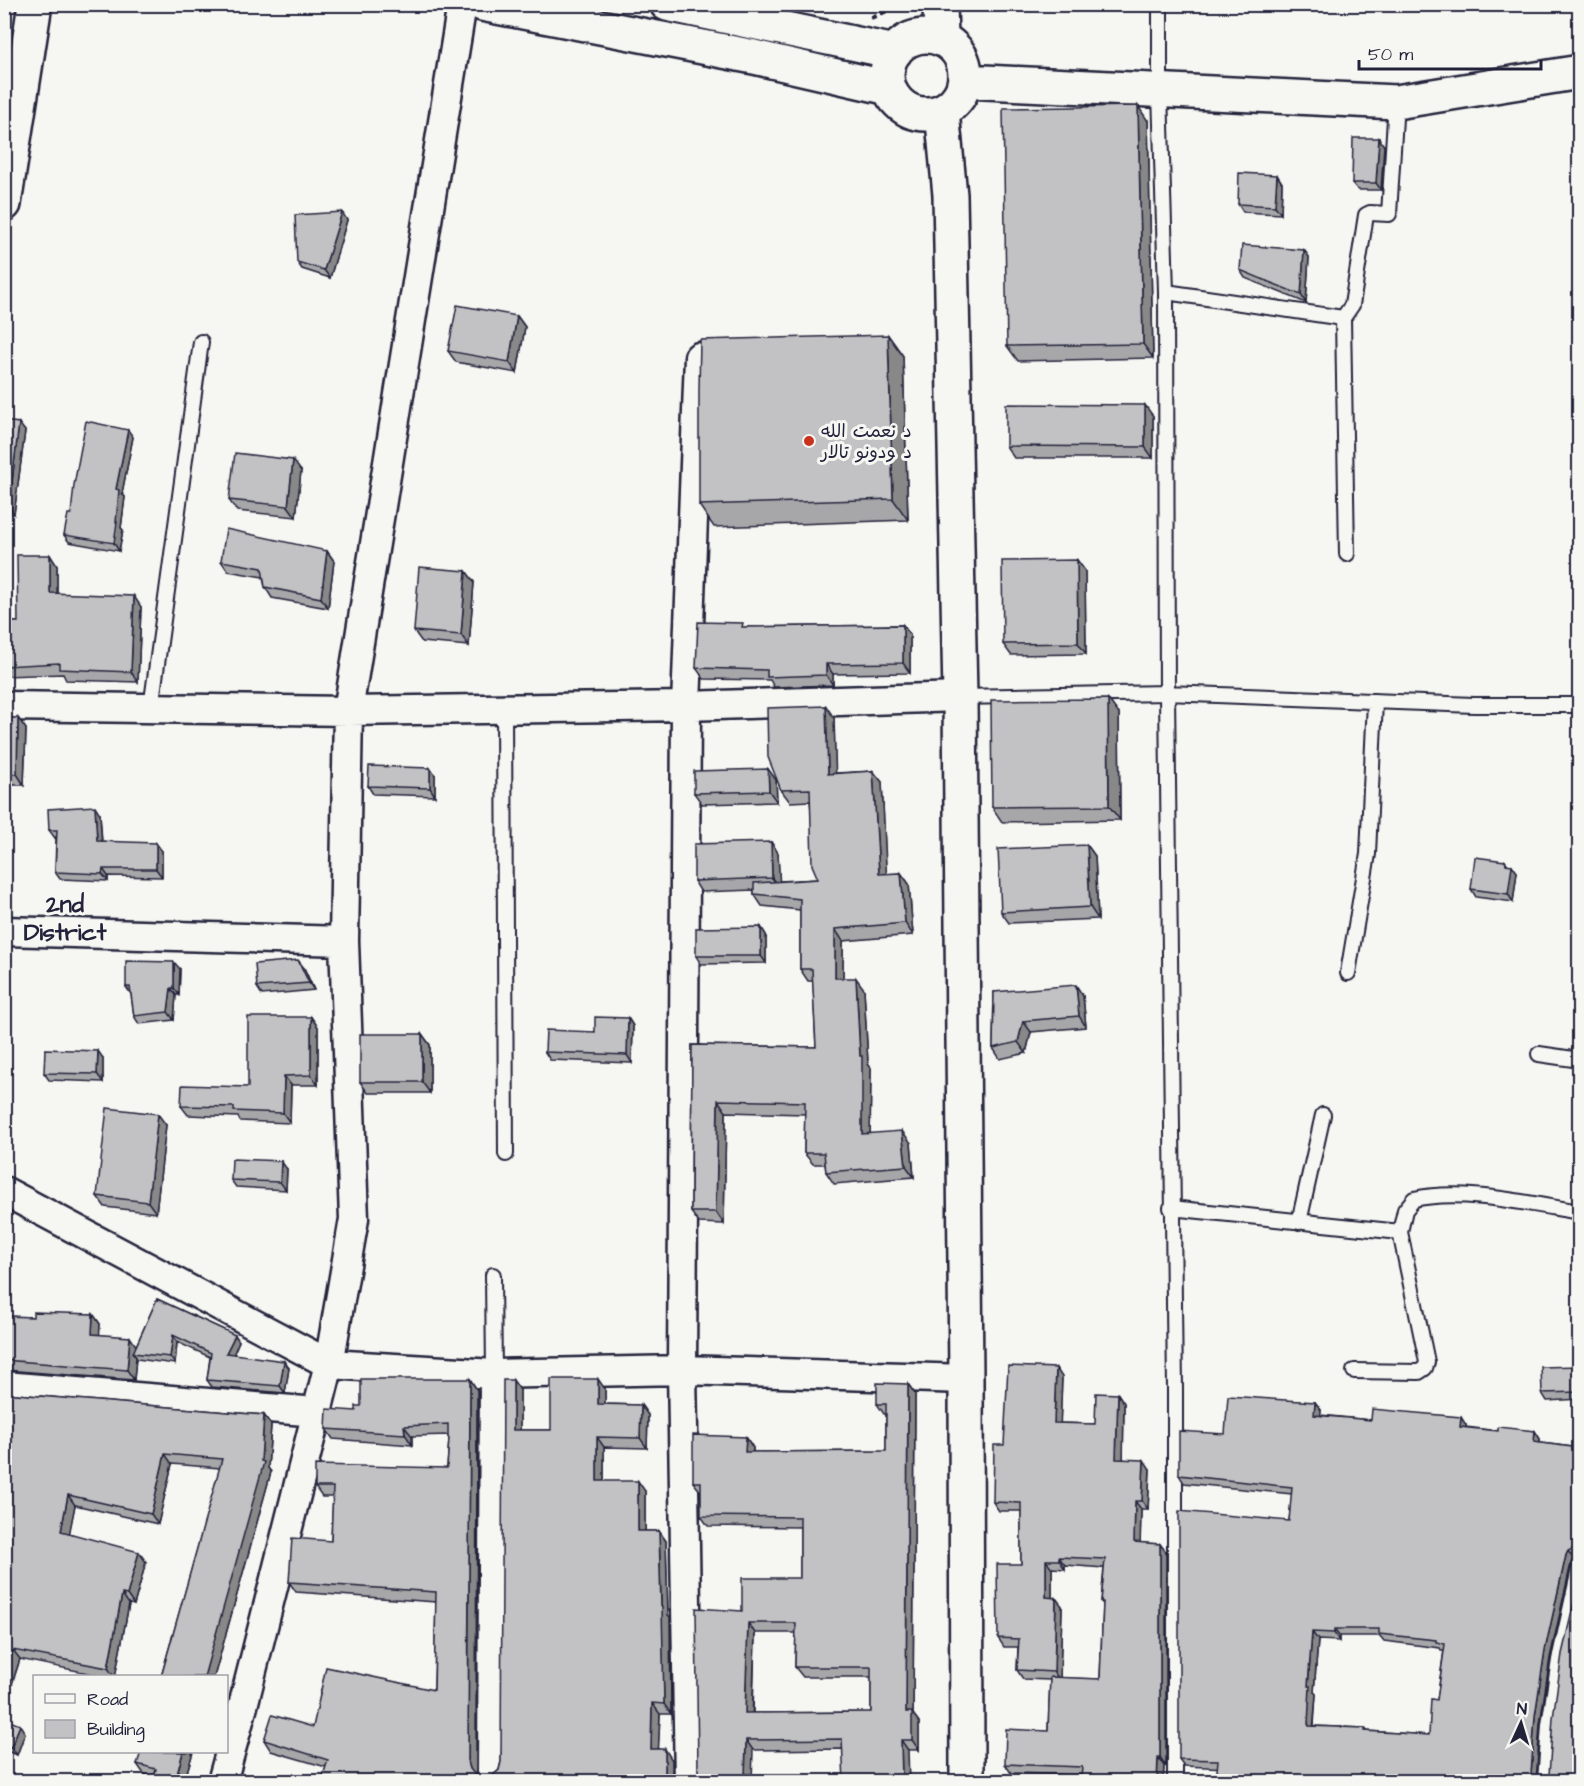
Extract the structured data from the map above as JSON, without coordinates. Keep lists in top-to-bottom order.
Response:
{
  "districts": ["2nd District"],
  "places": ["د نعمت الله د ودونو تالار"],
  "legend": ["Road", "Building"],
  "scale_bar": "50 m",
  "north": "top"
}
